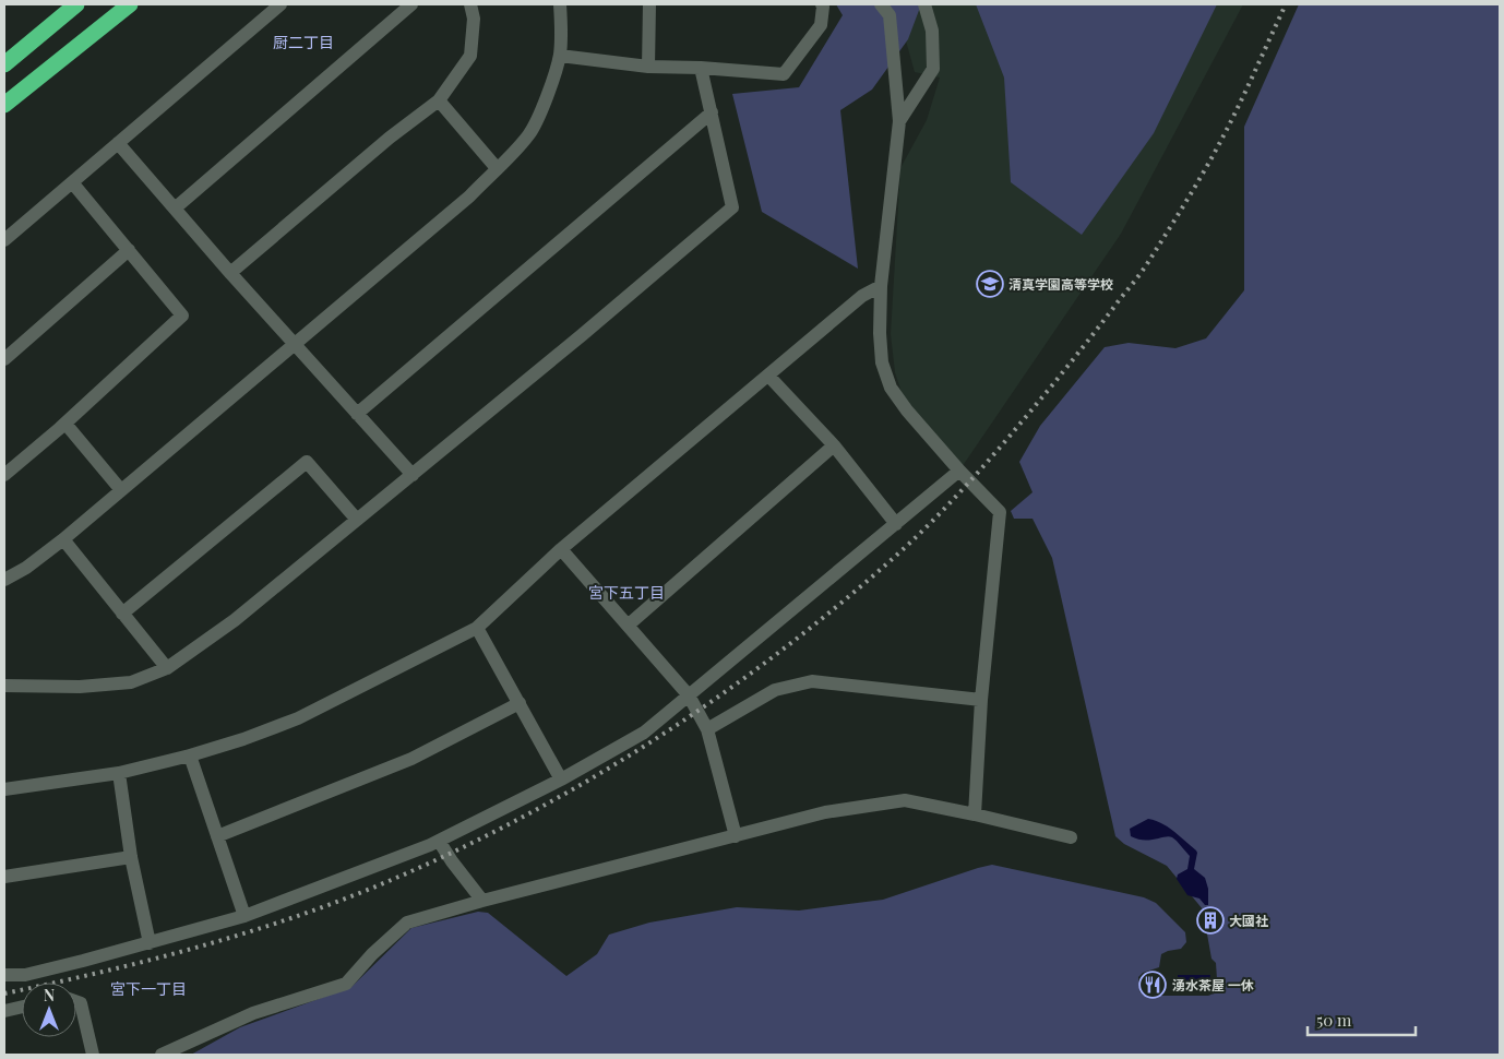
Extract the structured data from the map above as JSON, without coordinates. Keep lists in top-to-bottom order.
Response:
{
  "districts": ["厨二丁目", "宮下五丁目", "宮下一丁目"],
  "places": {
    "school or university": ["清真学園高等学校"],
    "building": ["大國社"],
    "restaurant": ["湧水茶屋 一休"]
  },
  "scale_bar": "50 m",
  "north": "top"
}
